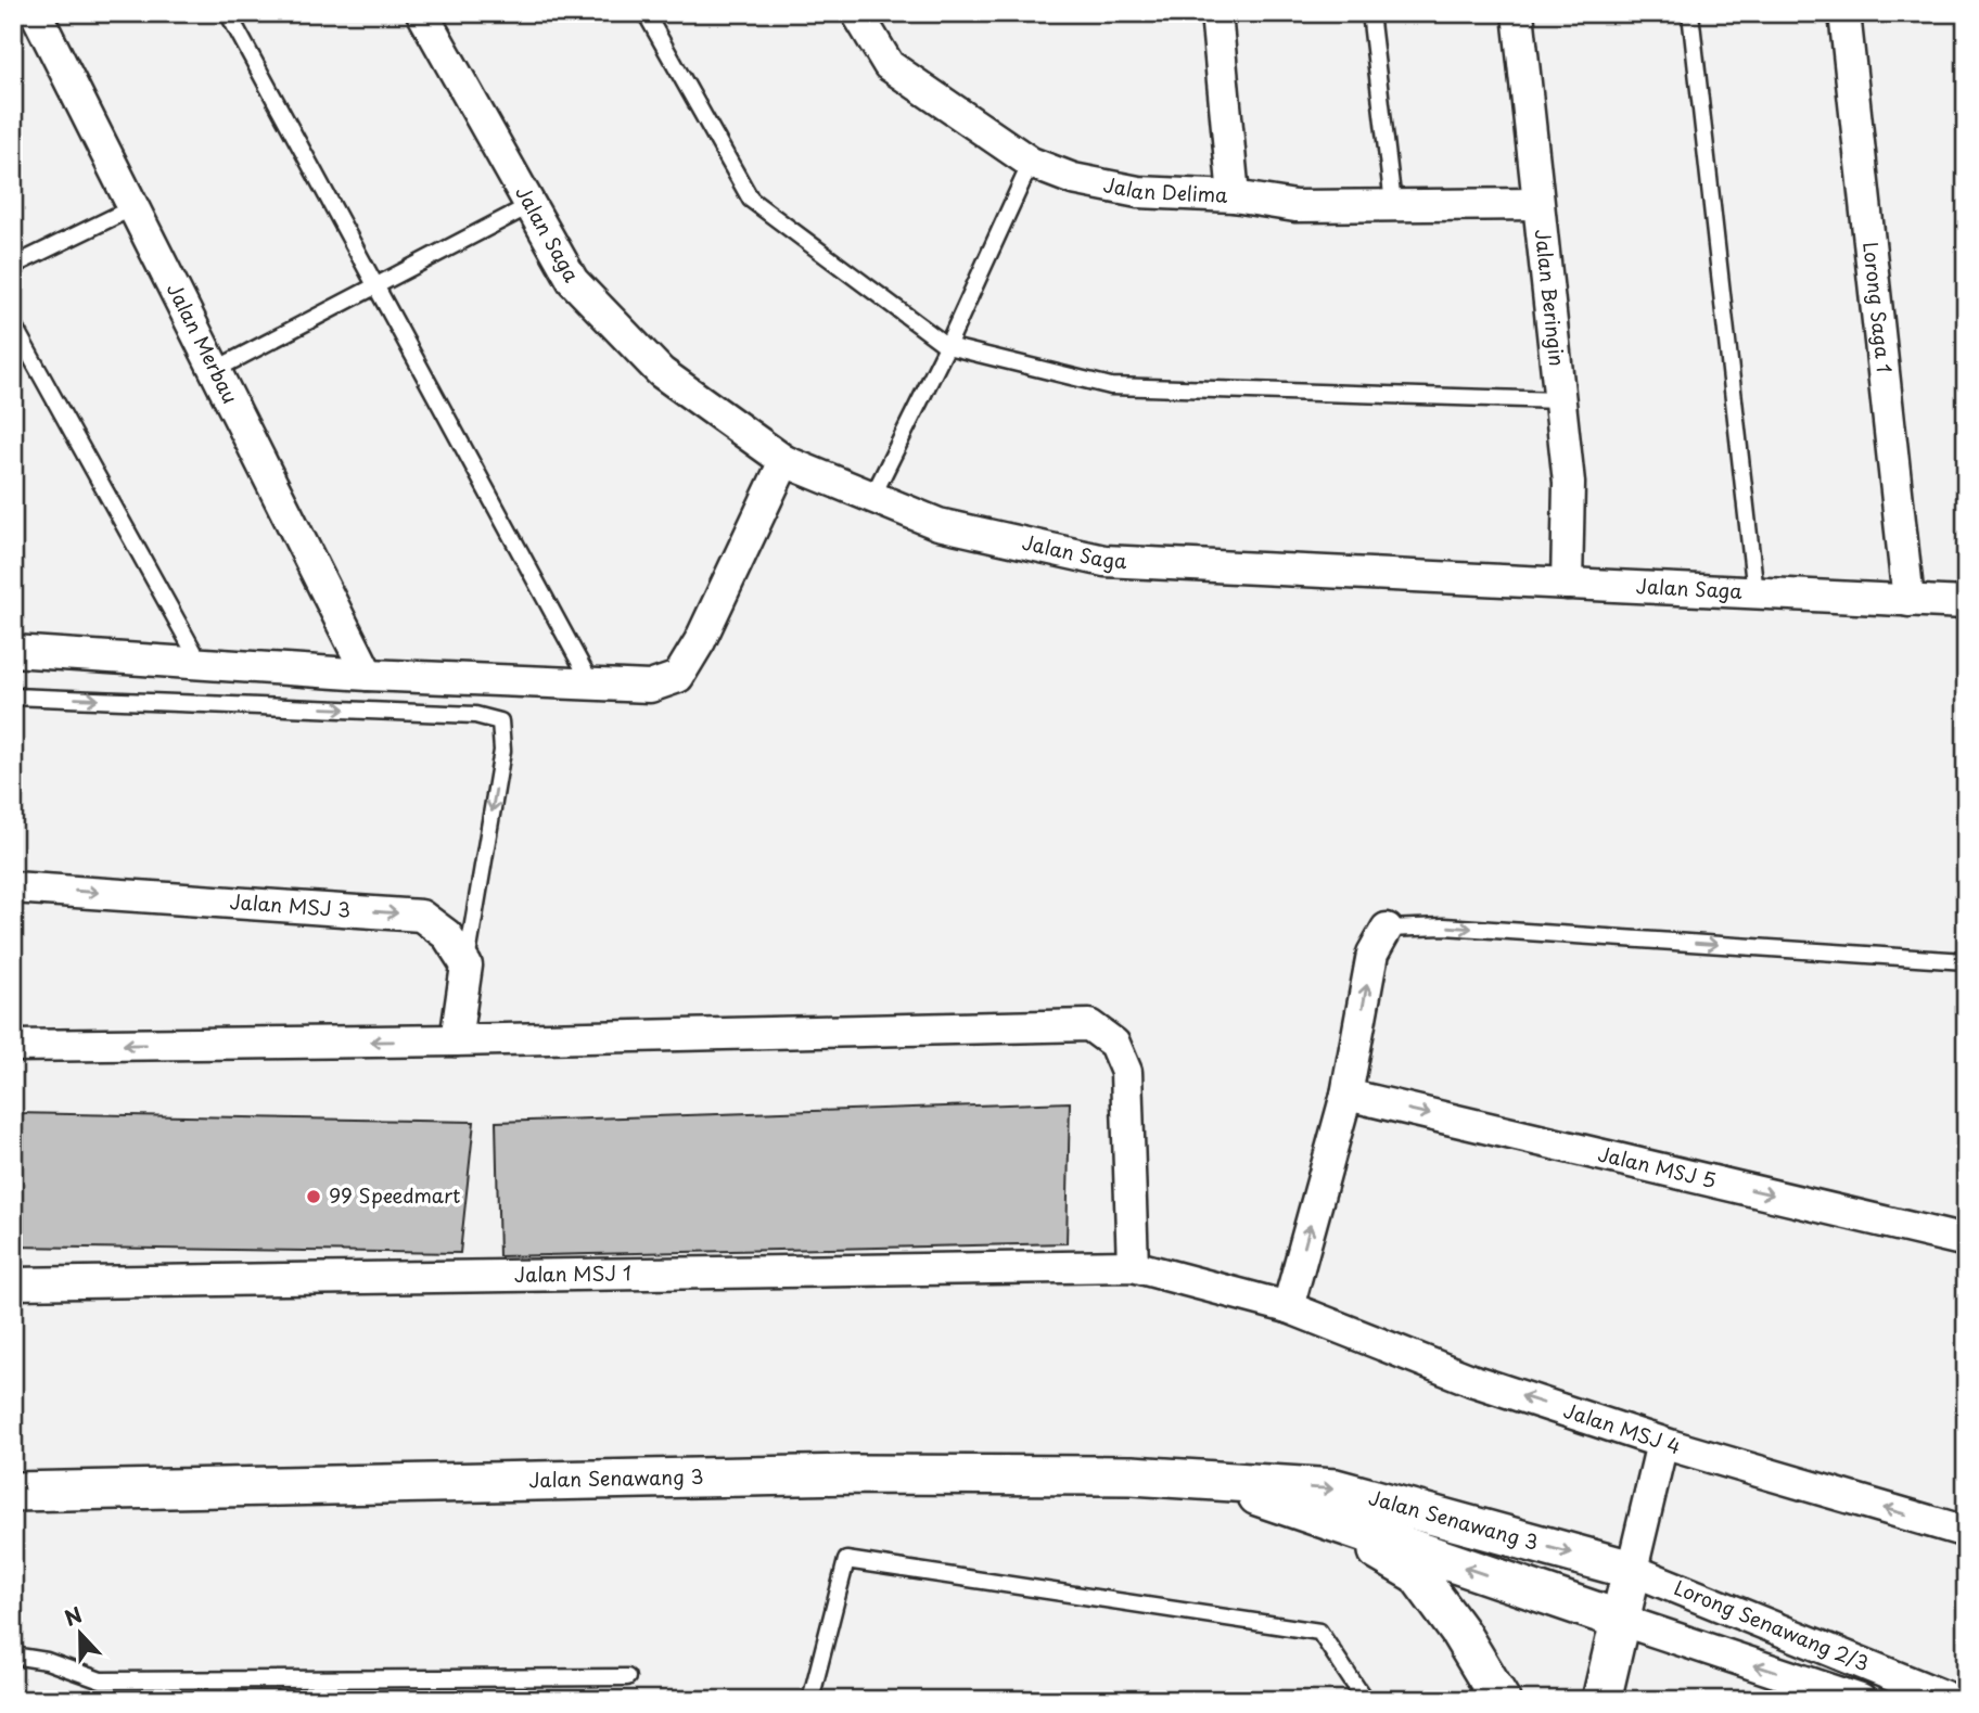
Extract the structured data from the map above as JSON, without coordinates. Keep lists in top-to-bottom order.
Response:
{
  "streets": {
    "street": [
      "Jalan Delima",
      "Jalan Saga",
      "Jalan Beringin",
      "Lorong Saga 1",
      "Jalan Merbau",
      "Jalan MSJ 3",
      "Jalan MSJ 5",
      "Jalan MSJ 1",
      "Jalan MSJ 4",
      "Jalan Senawang 3",
      "Lorong Senawang 2/3"
    ]
  },
  "crossings": [
    ["Jalan Delima", "Jalan Beringin"],
    ["Jalan Saga", "Jalan Beringin"],
    ["Jalan Saga", "Lorong Saga 1"],
    ["Jalan MSJ 1", "Jalan MSJ 4"],
    ["Jalan Senawang 3", "Lorong Senawang 2/3"]
  ],
  "one_way": ["Jalan MSJ 5", "Jalan MSJ 4"],
  "places": ["99 Speedmart"],
  "north": "top"
}
